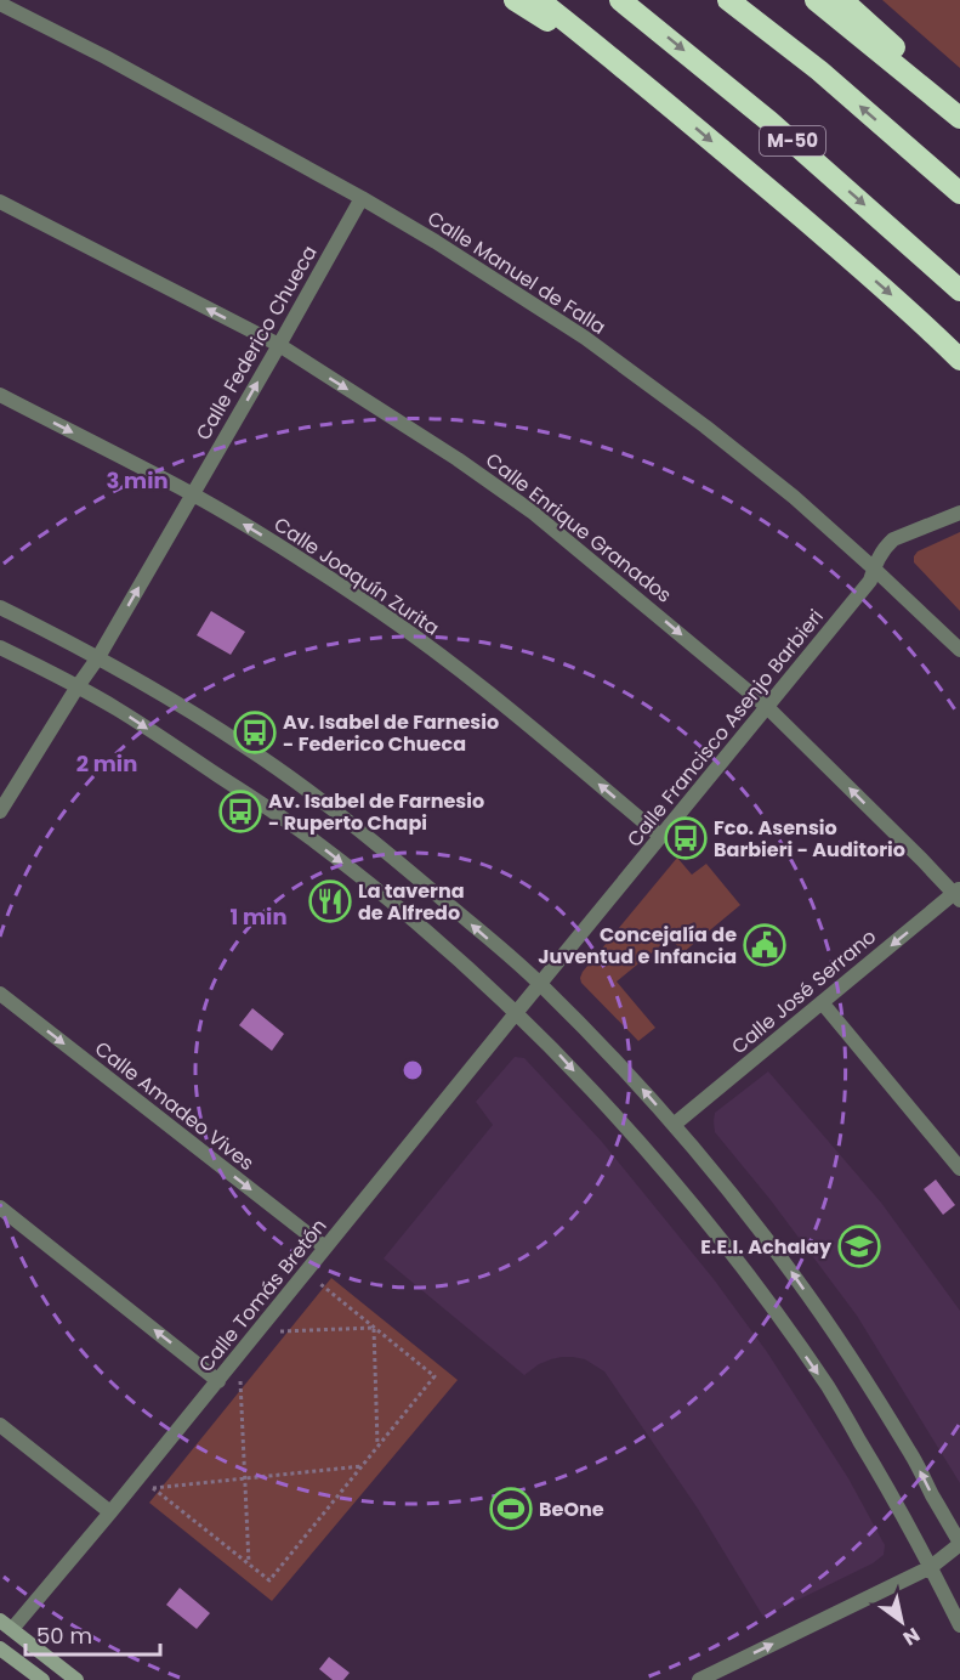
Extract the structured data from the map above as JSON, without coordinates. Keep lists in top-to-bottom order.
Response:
{
  "streets": {
    "highway": ["M-50"],
    "street": [
      "Calle Manuel de Falla",
      "Calle Federico Chueca",
      "Calle Enrique Granados",
      "Calle Joaquín Zurita",
      "Calle Francisco Asenjo Barbieri",
      "Calle José Serrano",
      "Calle Amadeo Vives",
      "Calle Tomás Bretón"
    ]
  },
  "crossings": [
    ["Calle Manuel de Falla", "Calle Federico Chueca"],
    ["Calle Manuel de Falla", "Calle Francisco Asenjo Barbieri"],
    ["Calle Federico Chueca", "Calle Enrique Granados"],
    ["Calle Federico Chueca", "Calle Joaquín Zurita"],
    ["Calle Enrique Granados", "Calle Francisco Asenjo Barbieri"],
    ["Calle Enrique Granados", "Calle José Serrano"],
    ["Calle Joaquín Zurita", "Calle Francisco Asenjo Barbieri"],
    ["Calle Francisco Asenjo Barbieri", "Calle Tomás Bretón"],
    ["Calle Amadeo Vives", "Calle Tomás Bretón"]
  ],
  "one_way": ["Calle Federico Chueca", "Calle José Serrano", "Calle Amadeo Vives"],
  "places": {
    "bus stop": ["Av. Isabel de Farnesio - Federico Chueca", "Av. Isabel de Farnesio - Ruperto Chapi", "Fco. Asensio Barbieri - Auditorio"],
    "restaurant": ["La taverna de Alfredo"],
    "public building": ["Concejalía de Juventud e Infancia"],
    "school or university": ["E.E.I. Achalay"],
    "sports": ["BeOne"]
  },
  "scale_bar": "50 m",
  "north": "bottom right",
  "rings": ["3 min", "2 min", "1 min"]
}
